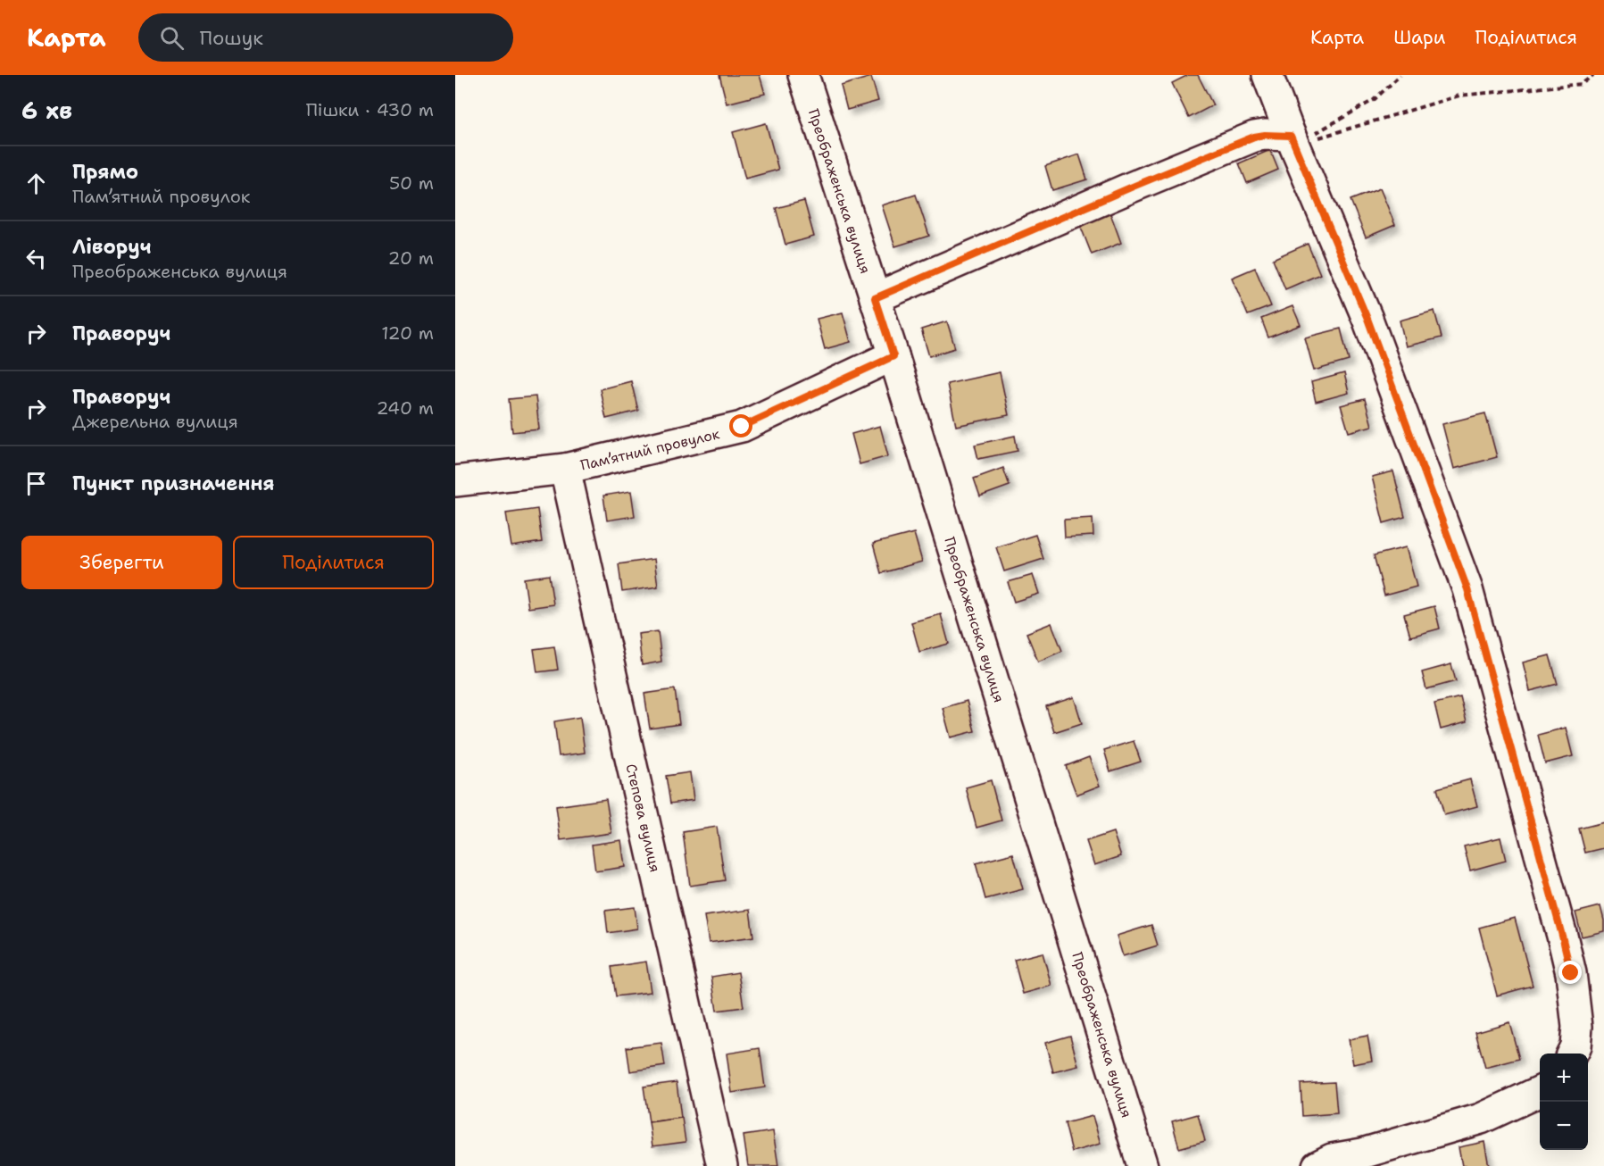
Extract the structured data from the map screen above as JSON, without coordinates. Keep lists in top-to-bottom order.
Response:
{
  "streets": {
    "street": ["Преображенська вулиця", "Пам’ятний провулок", "Степова вулиця"]
  },
  "crossings": [
    ["Преображенська вулиця", "Пам’ятний провулок"],
    ["Пам’ятний провулок", "Степова вулиця"]
  ],
  "page": {
    "header": "Карта",
    "search": "Пошук",
    "nav": ["Карта", "Шари", "Поділитися"],
    "heading": ["6 хв", "Пішки · 430 m"],
    "list": [
      ["Прямо", "Пам’ятний провулок", "50 m"],
      ["Ліворуч", "Преображенська вулиця", "20 m"],
      ["Праворуч", "120 m"],
      ["Праворуч", "Джерельна вулиця", "240 m"],
      "Пункт призначення"
    ],
    "buttons": ["Зберегти", "Поділитися"],
    "map_buttons": ["+", "−"]
  }
}
